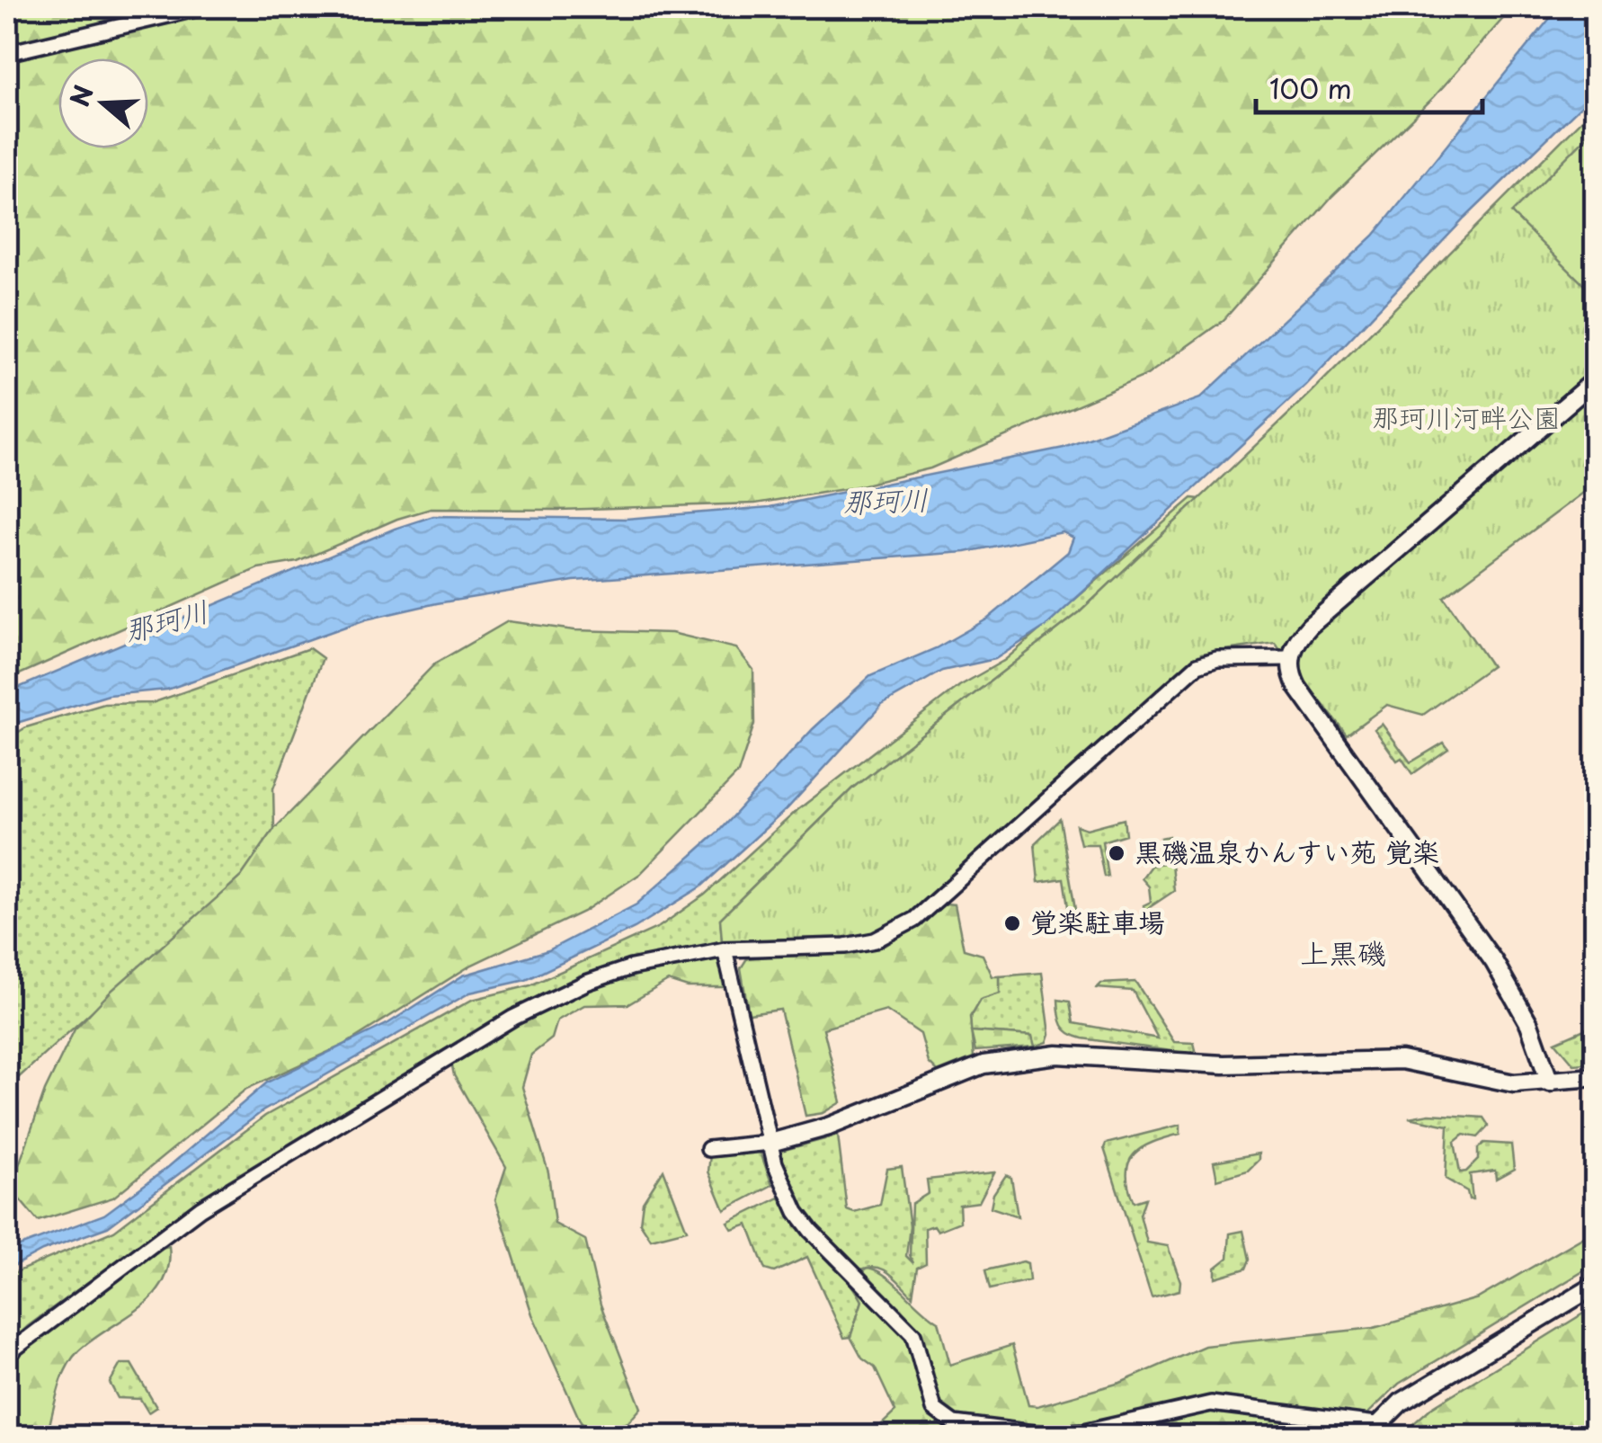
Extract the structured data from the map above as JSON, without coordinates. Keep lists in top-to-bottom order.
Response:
{
  "districts": ["上黒磯"],
  "water": ["那珂川"],
  "parks": ["那珂川河畔公園"],
  "places": ["黒磯温泉かんすい苑 覚楽", "覚楽駐車場"],
  "scale_bar": "100 m",
  "north": "left"
}
